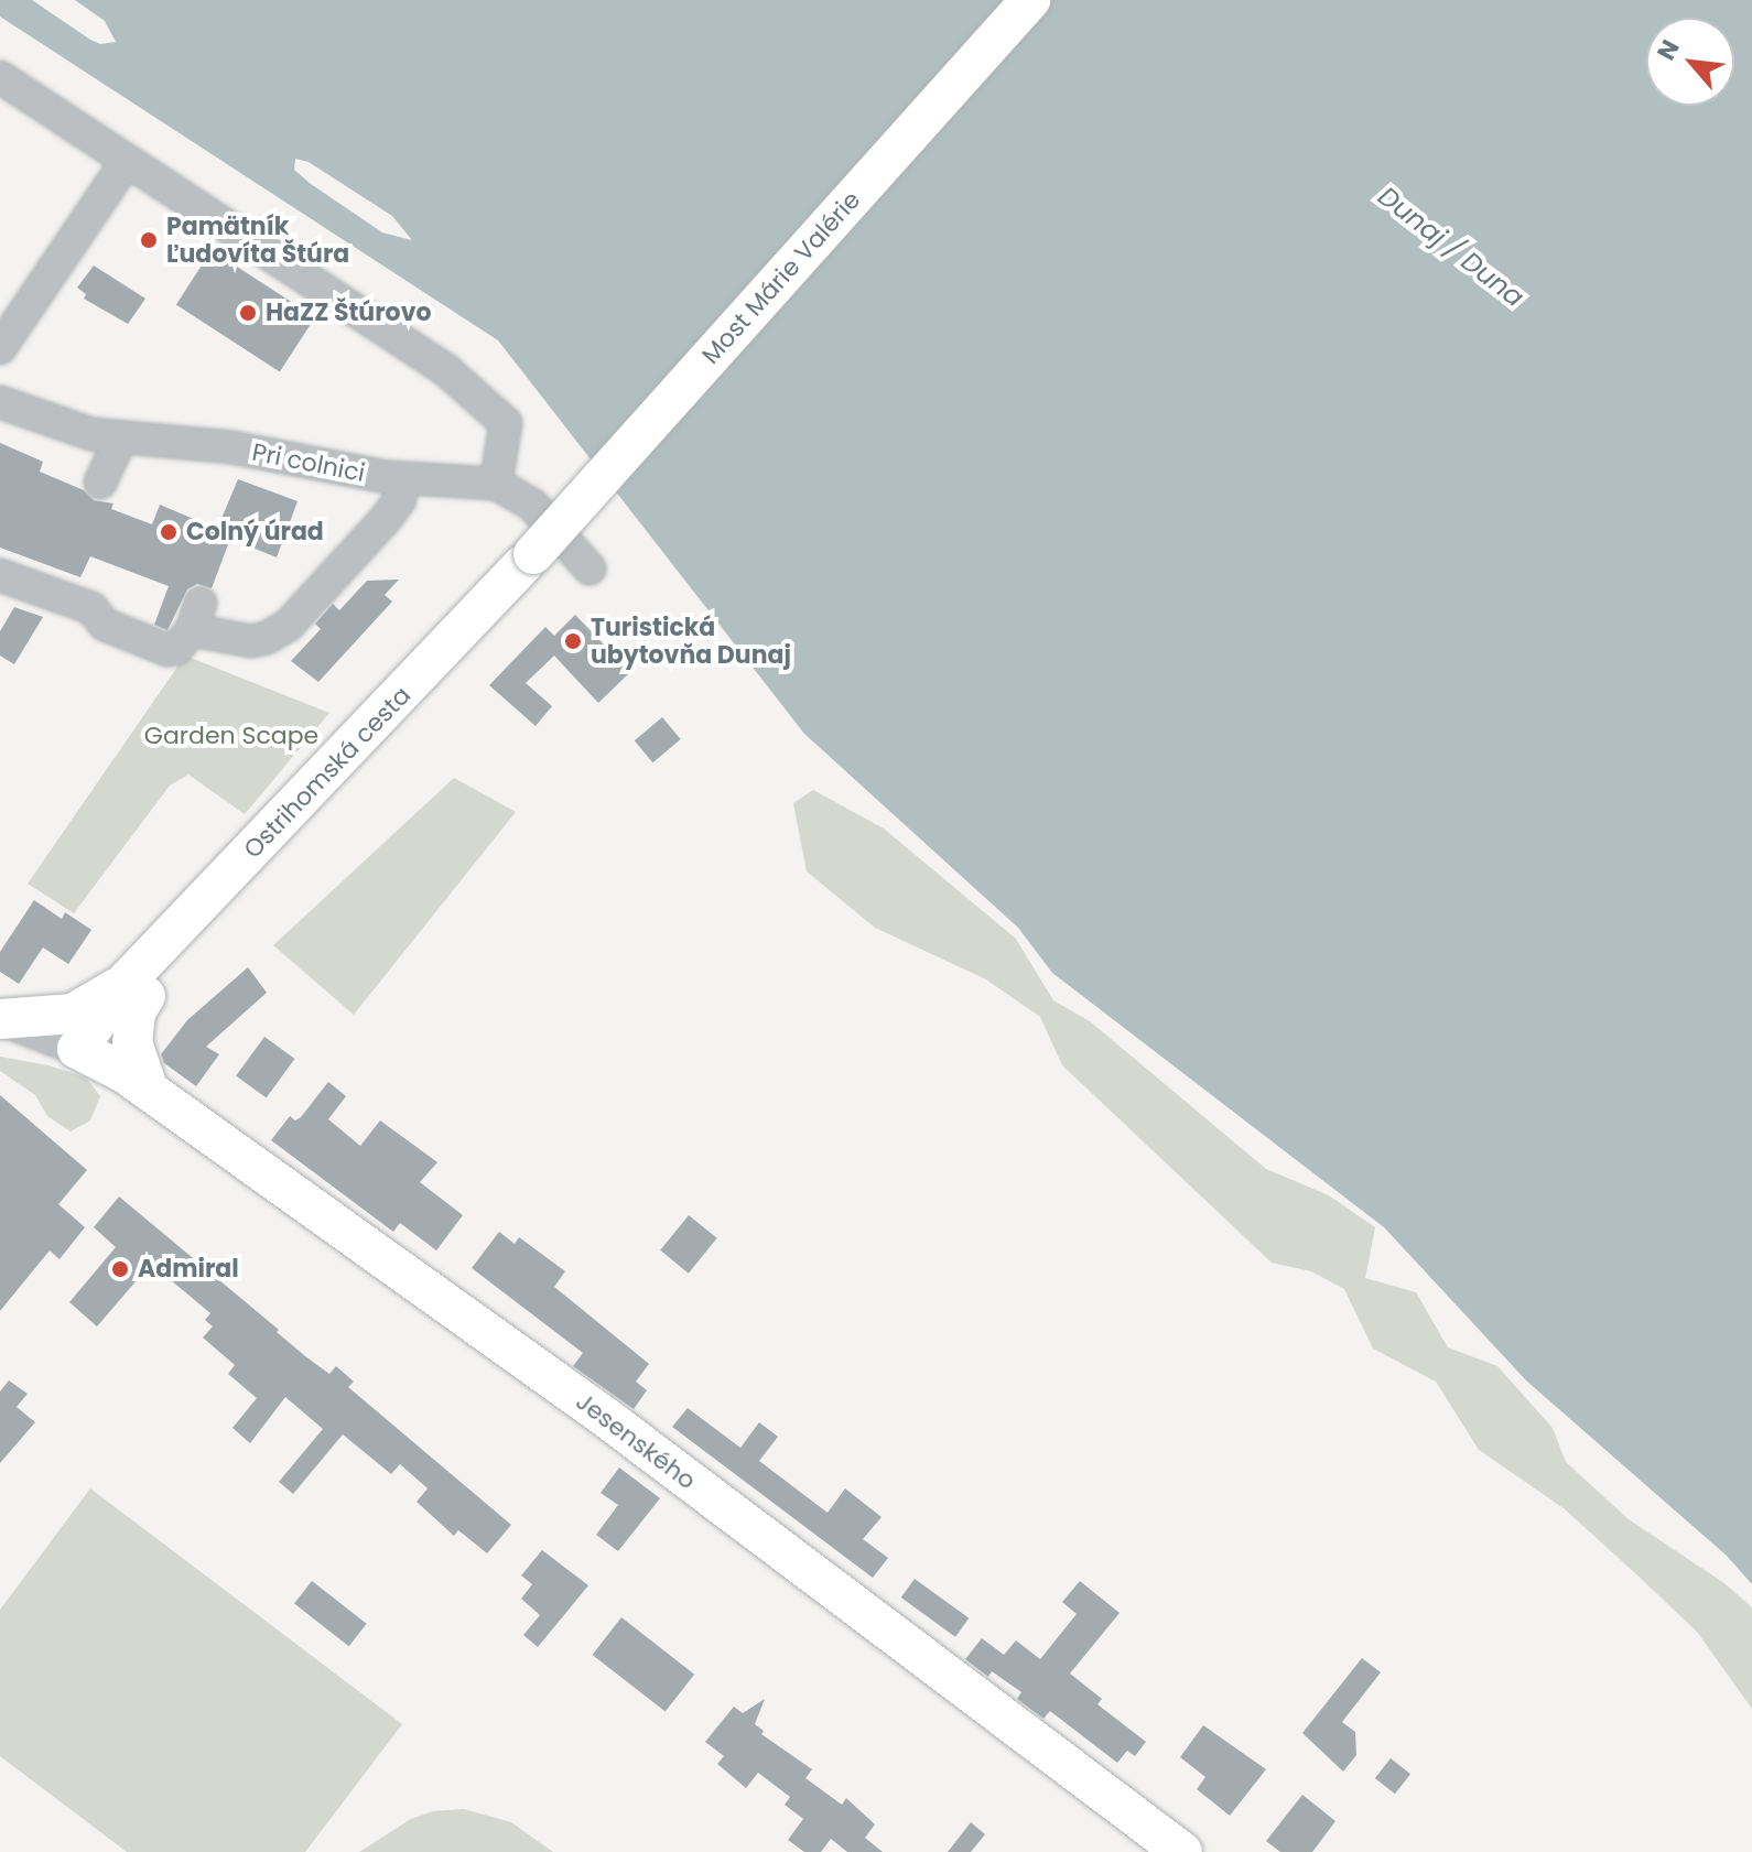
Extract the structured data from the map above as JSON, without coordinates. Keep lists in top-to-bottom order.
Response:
{
  "streets": {
    "main road": ["Most Márie Valérie", "Ostrihomská cesta", "Jesenského"],
    "street": ["Pri colnici"]
  },
  "crossings": [
    ["Most Márie Valérie", "Ostrihomská cesta"]
  ],
  "water": ["Dunaj / Duna"],
  "parks": ["Garden Scape"],
  "places": [
    "Pamätník Ľudovíta Štúra",
    "HaZZ Štúrovo",
    "Colný úrad",
    "Turistická ubytovňa Dunaj",
    "Admiral"
  ],
  "north": "top left"
}
